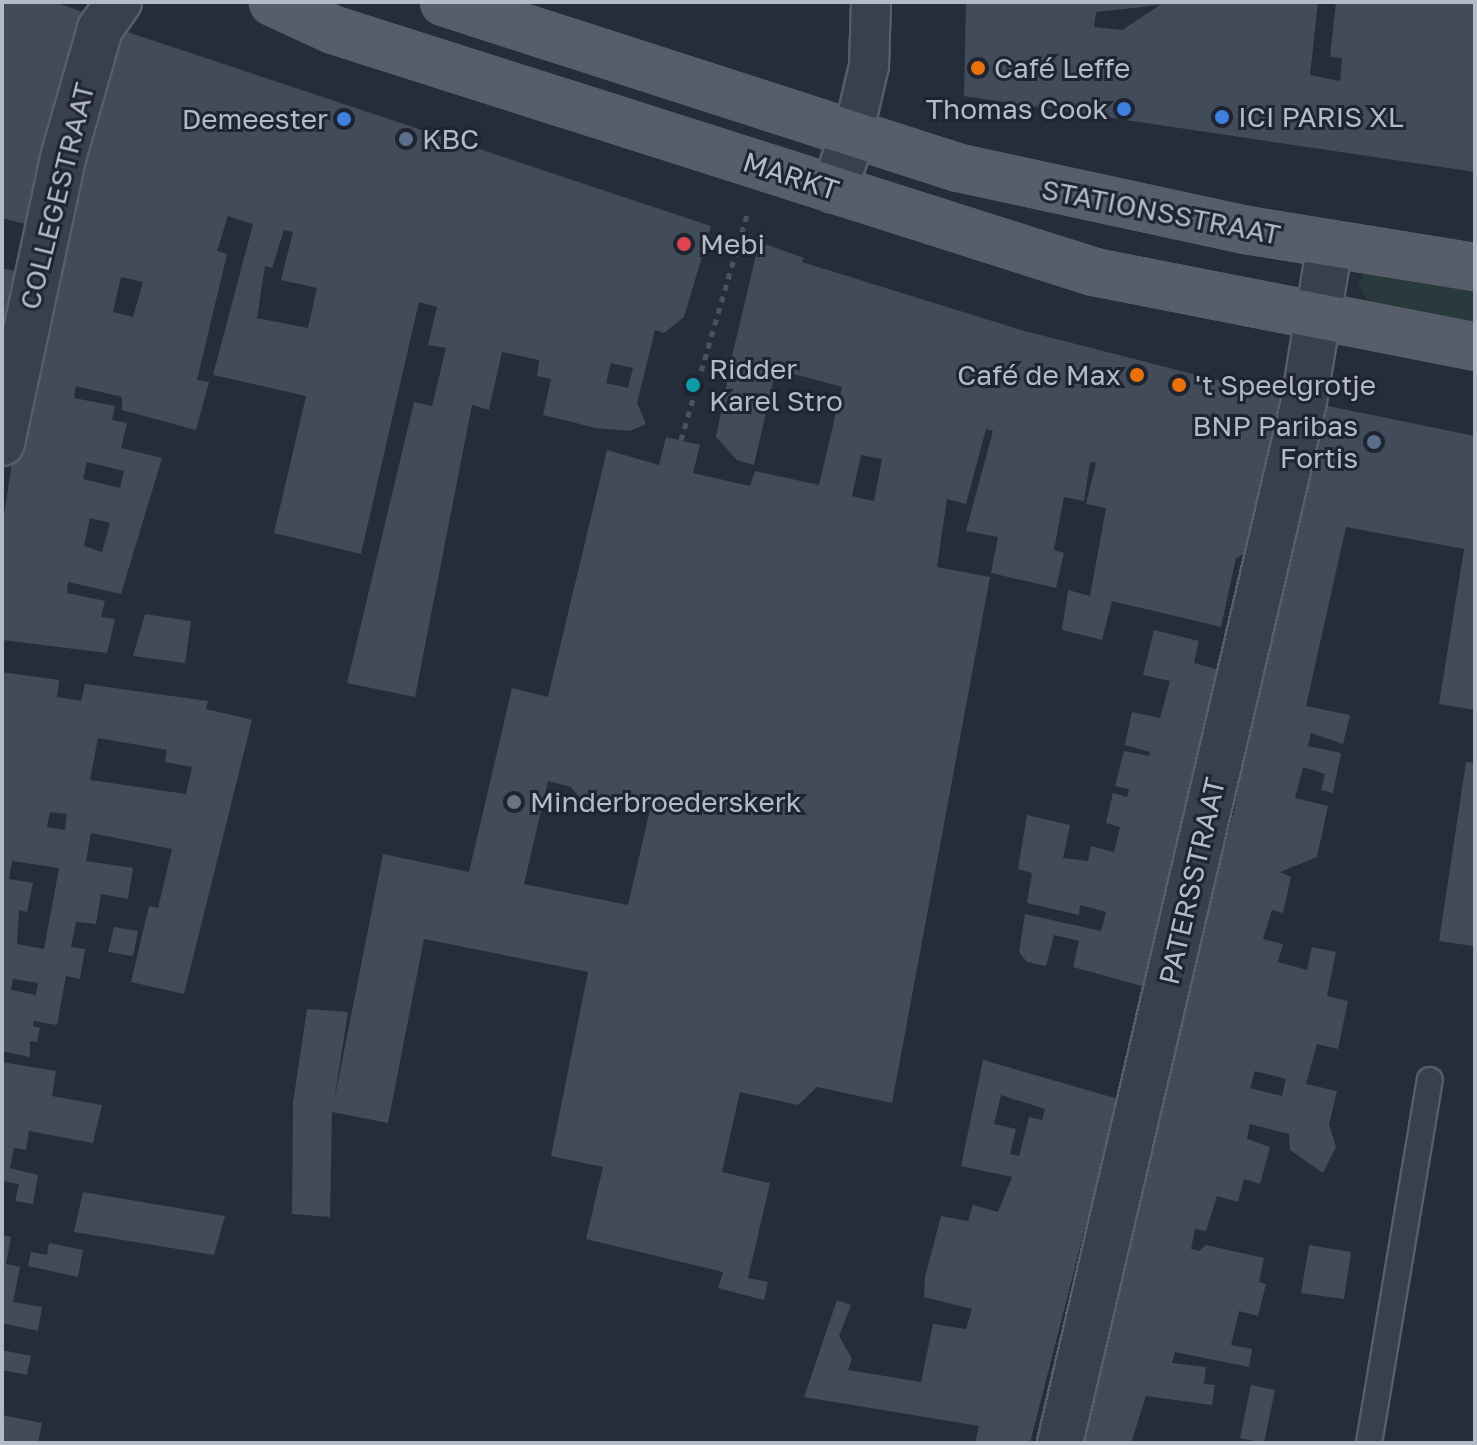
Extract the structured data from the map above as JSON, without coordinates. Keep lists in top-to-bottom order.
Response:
{
  "streets": {
    "main road": ["MARKT", "STATIONSSTRAAT"],
    "street": ["COLLEGESTRAAT", "PATERSSTRAAT"]
  },
  "crossings": [
    ["MARKT", "PATERSSTRAAT"],
    ["STATIONSSTRAAT", "PATERSSTRAAT"]
  ],
  "places": [
    "Café Leffe",
    "Thomas Cook",
    "ICI PARIS XL",
    "Demeester",
    "KBC",
    "Mebi",
    "Café de Max",
    "Ridder Karel Stro",
    "'t Speelgrotje",
    "BNP Paribas Fortis",
    "Minderbroederskerk"
  ]
}
